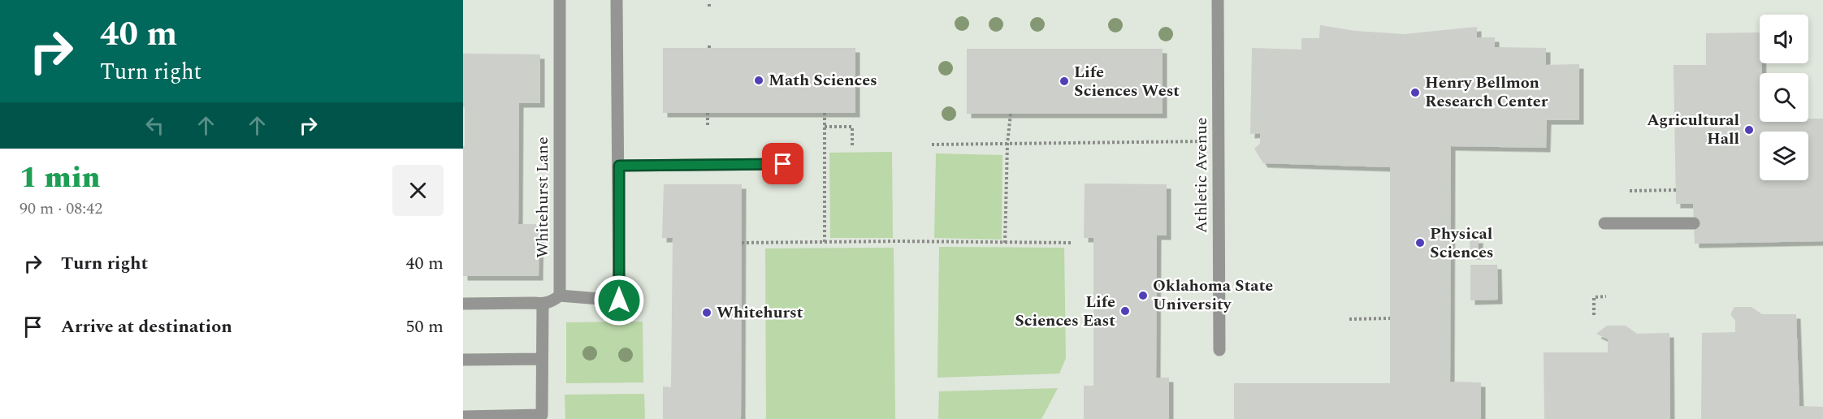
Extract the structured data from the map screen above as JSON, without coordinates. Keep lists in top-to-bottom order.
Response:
{
  "streets": {
    "street": ["Athletic Avenue", "Whitehurst Lane"]
  },
  "places": [
    "Math Sciences",
    "Life Sciences West",
    "Henry Bellmon Research Center",
    "Agricultural Hall",
    "Physical Sciences",
    "Oklahoma State University",
    "Life Sciences East",
    "Whitehurst"
  ],
  "page": {
    "turn": ["40 m", "Turn right"],
    "heading": ["1 min", "90 m · 08:42"],
    "list": [
      {
        "name": "Turn right",
        "value": "40 m"
      },
      {
        "name": "Arrive at destination",
        "value": "50 m"
      }
    ]
  }
}
